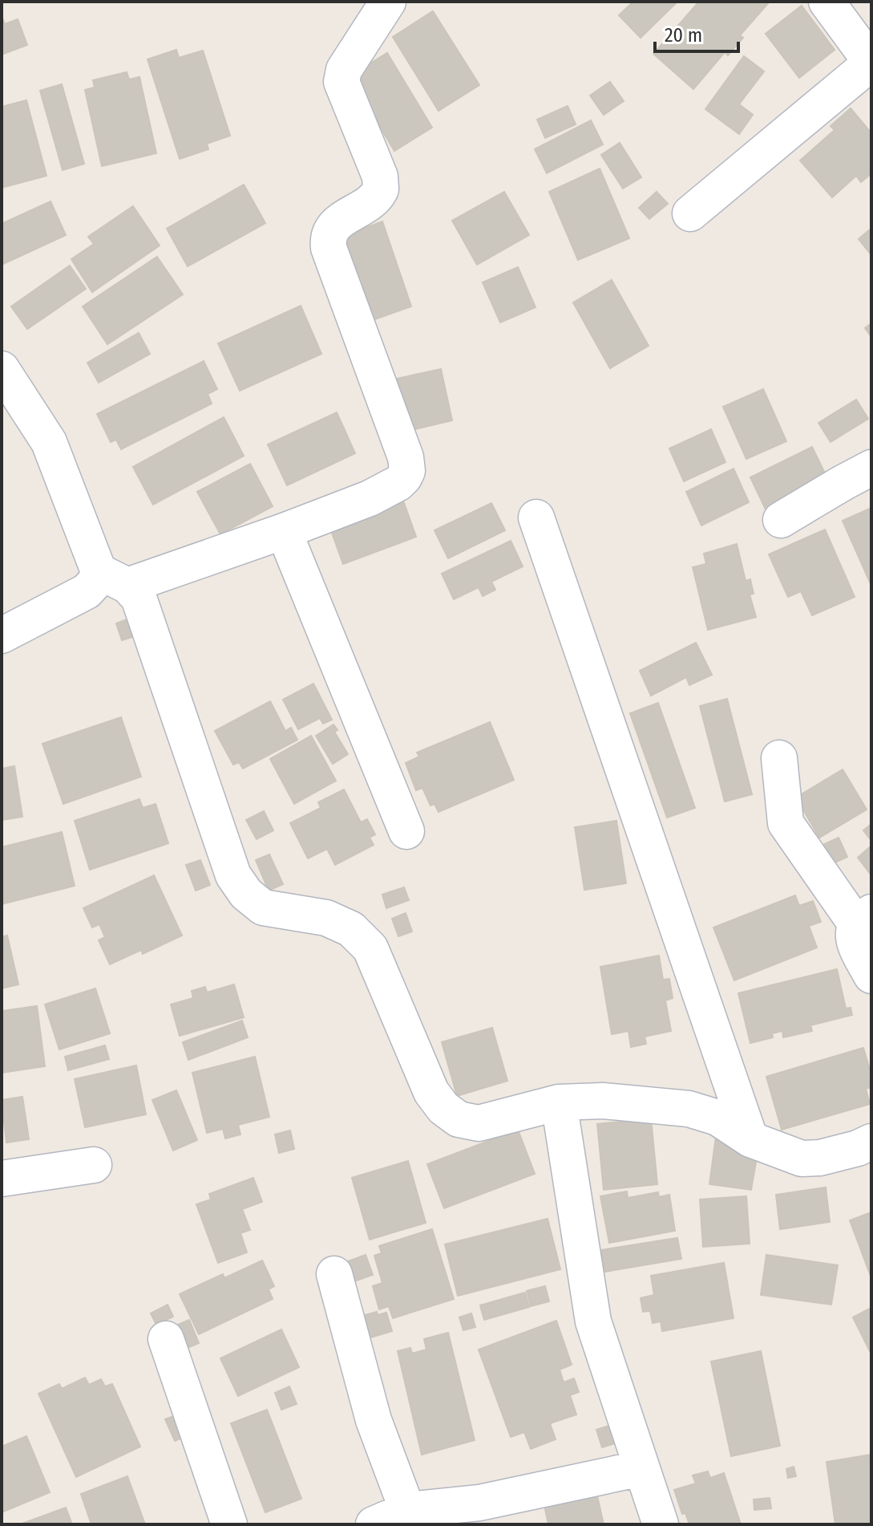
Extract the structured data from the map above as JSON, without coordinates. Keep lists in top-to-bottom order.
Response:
{
  "scale_bar": "20 m"
}
